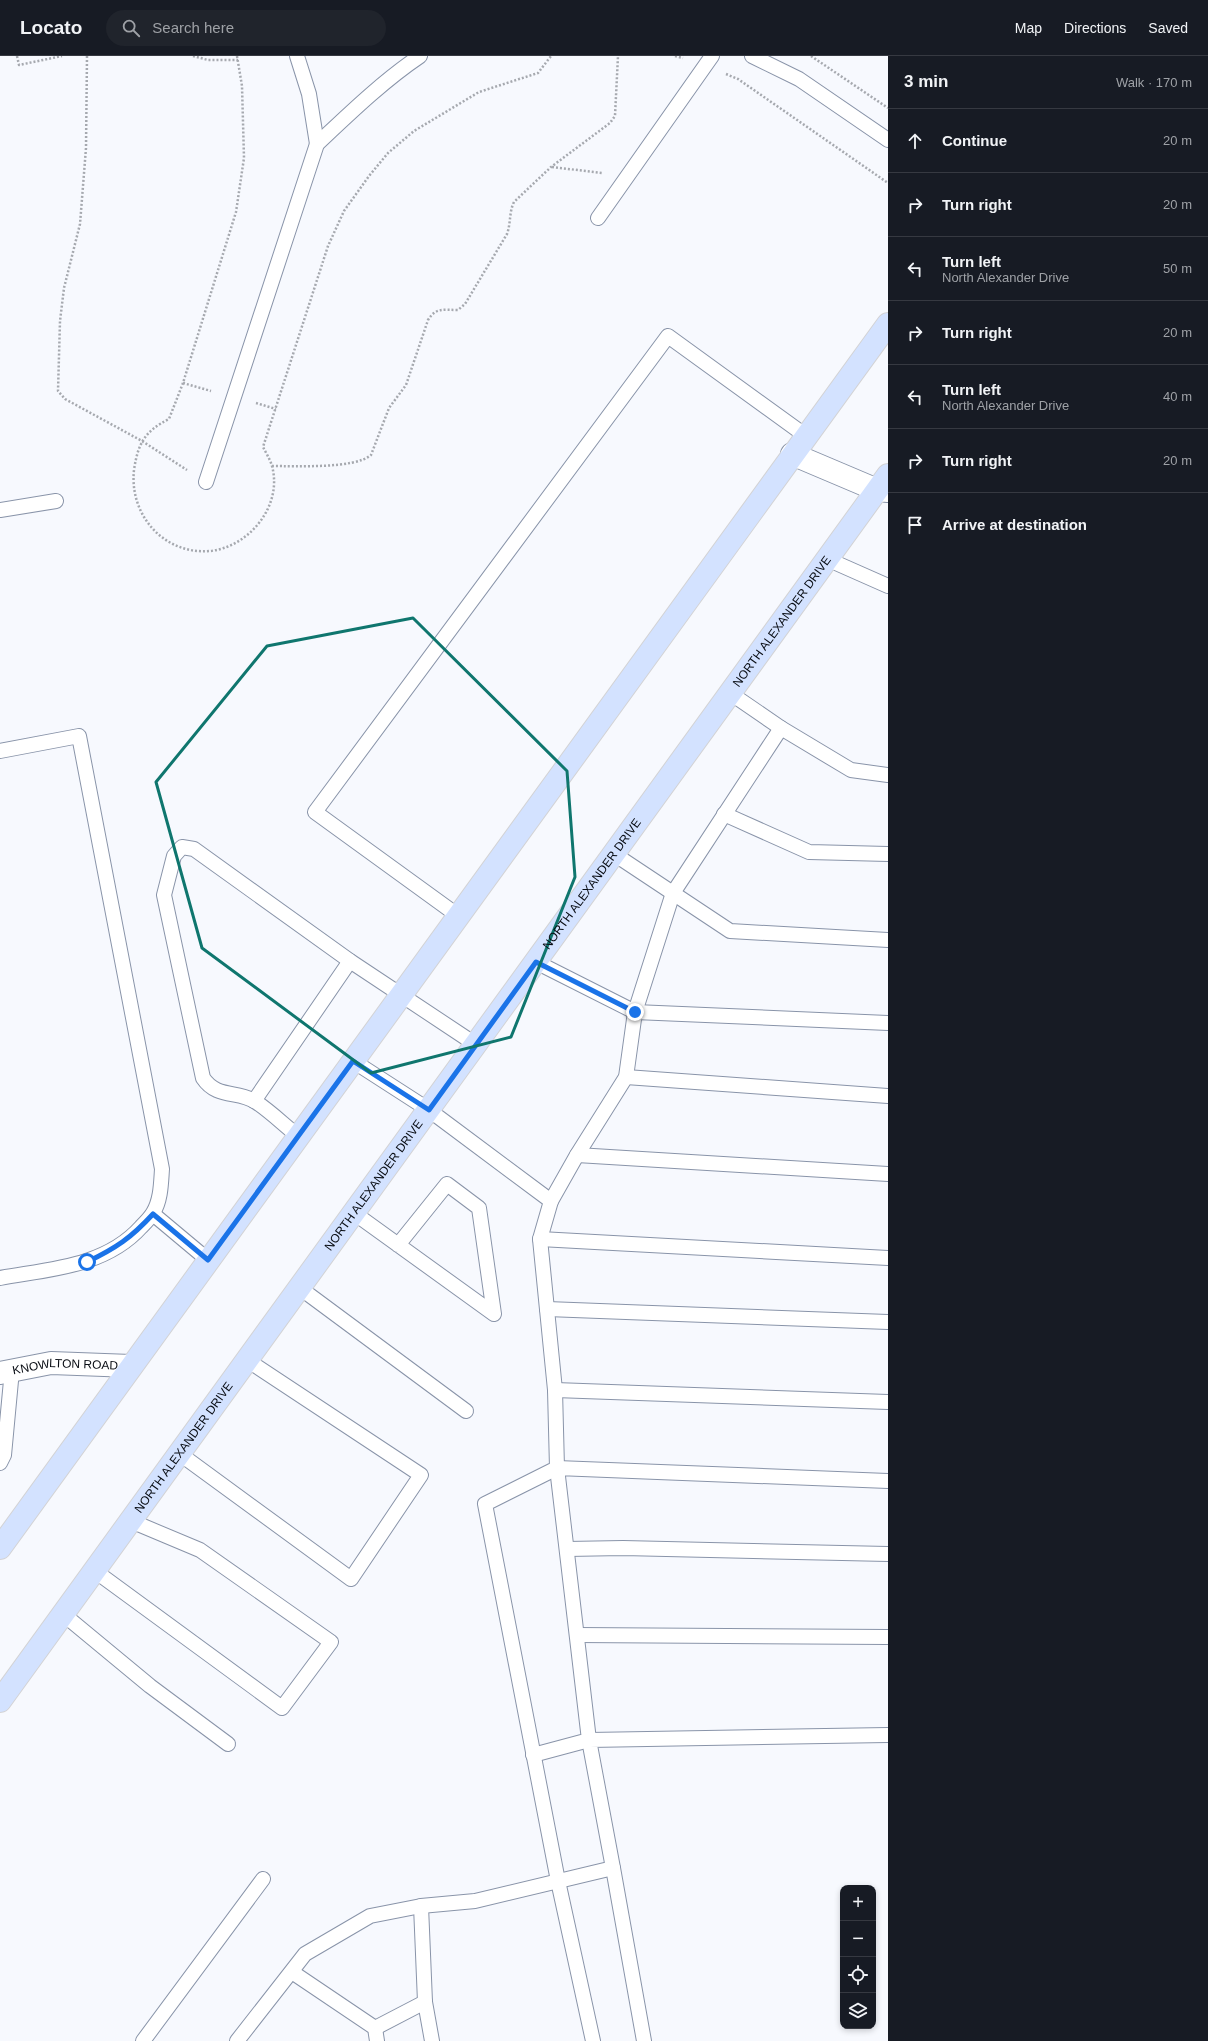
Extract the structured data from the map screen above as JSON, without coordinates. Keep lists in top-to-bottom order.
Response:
{
  "streets": {
    "main road": ["NORTH ALEXANDER DRIVE"],
    "street": ["KNOWLTON ROAD"]
  },
  "page": {
    "header": "Locato",
    "search": "Search here",
    "nav": ["Map", "Directions", "Saved"],
    "heading": ["3 min", "Walk · 170 m"],
    "list": [
      ["Continue", "20 m"],
      ["Turn right", "20 m"],
      ["Turn left", "North Alexander Drive", "50 m"],
      ["Turn right", "20 m"],
      ["Turn left", "North Alexander Drive", "40 m"],
      ["Turn right", "20 m"],
      "Arrive at destination"
    ],
    "map_buttons": ["+", "−"]
  }
}
